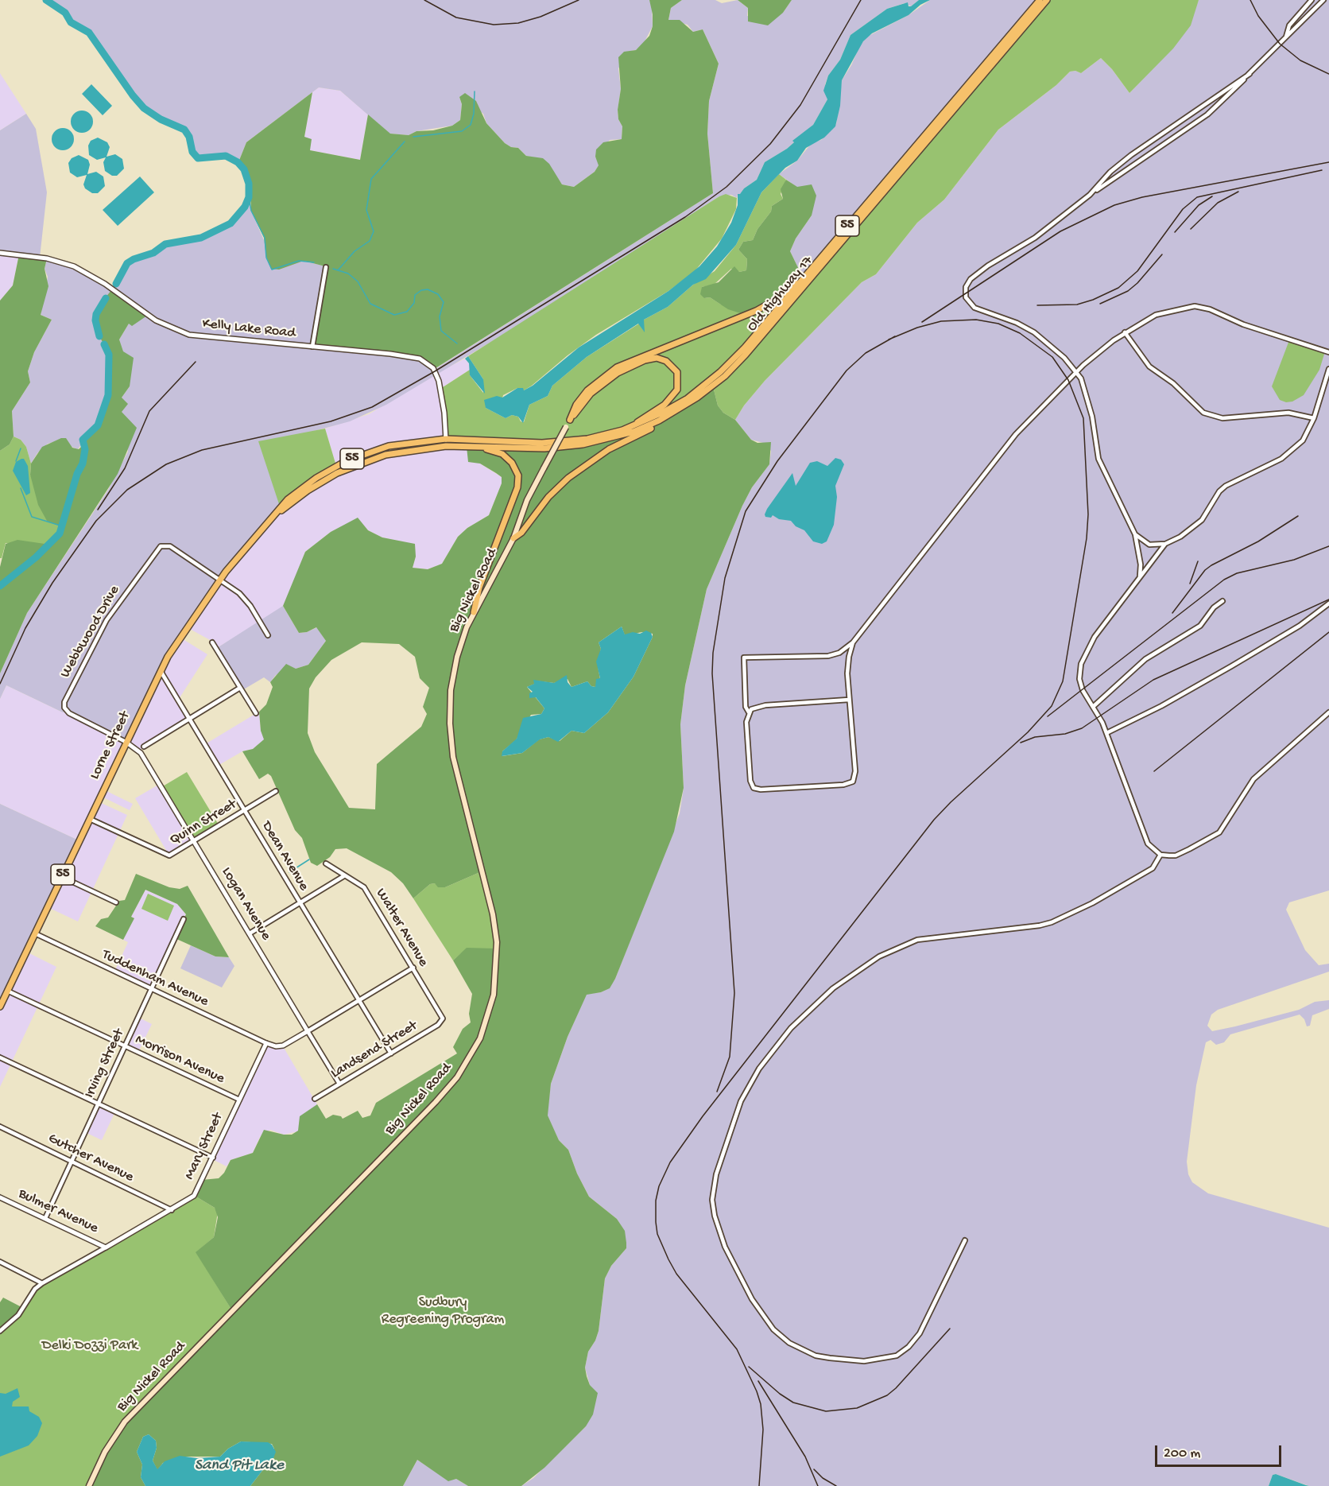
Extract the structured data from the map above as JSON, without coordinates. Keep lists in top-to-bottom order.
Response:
{
  "streets": {
    "main road": [
      "55",
      "Old Highway 17",
      "Big Nickel Road",
      "Lorne Street"
    ],
    "street": [
      "Kelly Lake Road",
      "Webbwood Drive",
      "Quinn Street",
      "Dean Avenue",
      "Logan Avenue",
      "Walter Avenue",
      "Tuddenham Avenue",
      "Landsend Street",
      "Morrison Avenue",
      "Irving Street",
      "Mary Street",
      "Gutcher Avenue",
      "Bulmer Avenue"
    ]
  },
  "crossings": [
    ["Old Highway 17", "Kelly Lake Road"],
    ["Old Highway 17", "Lorne Street"],
    ["Kelly Lake Road", "Lorne Street"],
    ["Webbwood Drive", "Lorne Street"],
    ["Webbwood Drive", "Logan Avenue"],
    ["Lorne Street", "Quinn Street"],
    ["Lorne Street", "Dean Avenue"],
    ["Lorne Street", "Logan Avenue"],
    ["Lorne Street", "Tuddenham Avenue"],
    ["Lorne Street", "Morrison Avenue"],
    ["Quinn Street", "Dean Avenue"],
    ["Quinn Street", "Logan Avenue"],
    ["Dean Avenue", "Landsend Street"],
    ["Logan Avenue", "Landsend Street"],
    ["Walter Avenue", "Landsend Street"],
    ["Tuddenham Avenue", "Irving Street"],
    ["Tuddenham Avenue", "Mary Street"],
    ["Morrison Avenue", "Irving Street"],
    ["Morrison Avenue", "Mary Street"],
    ["Irving Street", "Gutcher Avenue"],
    ["Irving Street", "Bulmer Avenue"],
    ["Mary Street", "Gutcher Avenue"],
    ["Mary Street", "Bulmer Avenue"]
  ],
  "water": ["Sand Pit Lake"],
  "parks": ["Sudbury Regreening Program", "Delki Dozzi Park"],
  "scale_bar": "200 m"
}
